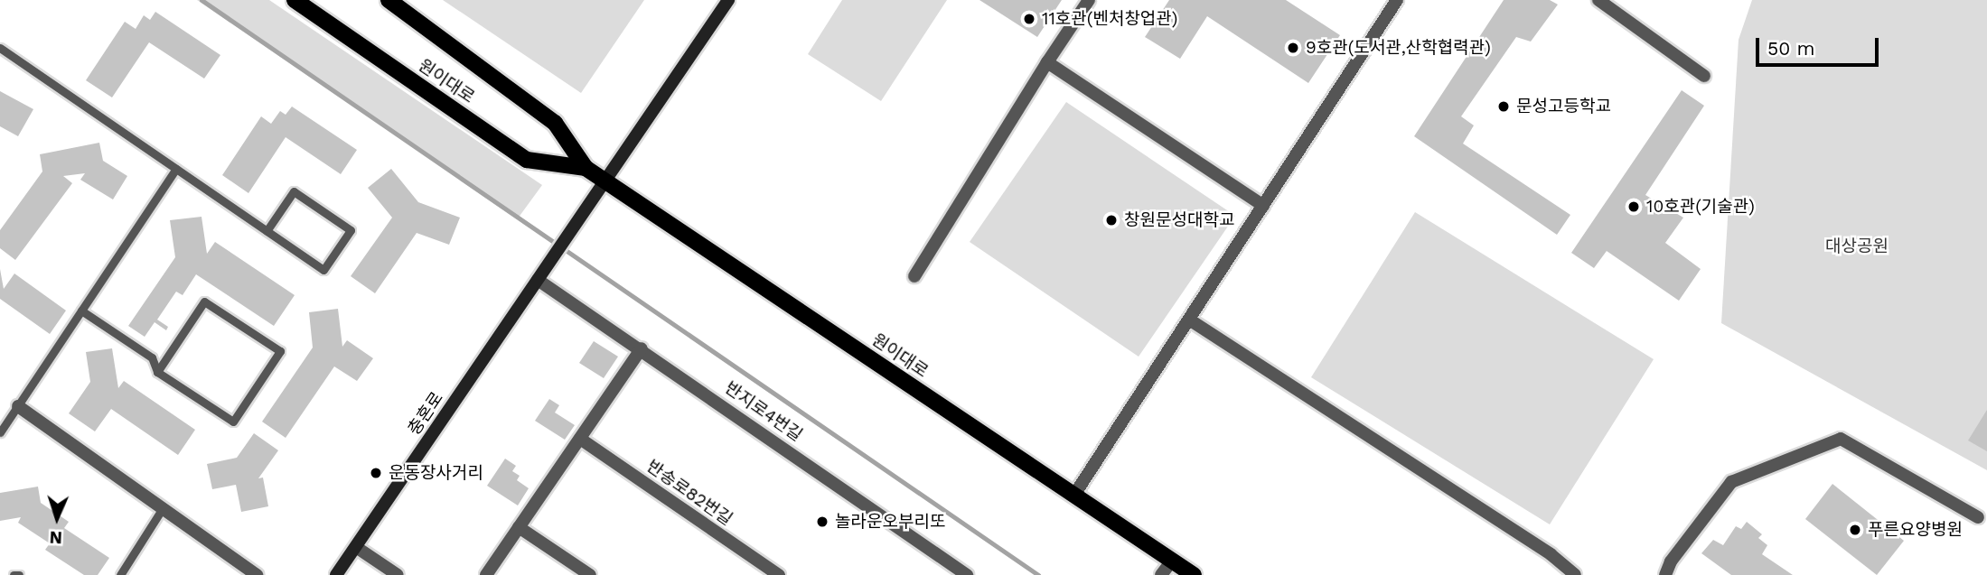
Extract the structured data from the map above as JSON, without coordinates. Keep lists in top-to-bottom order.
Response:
{
  "streets": {
    "main road": ["원이대로", "충혼로"],
    "street": ["반지로4번길", "반송로82번길"]
  },
  "crossings": [
    ["원이대로", "충혼로"],
    ["반지로4번길", "충혼로"]
  ],
  "parks": ["대상공원"],
  "places": [
    "11호관(벤처창업관)",
    "9호관(도서관,산학협력관)",
    "문성고등학교",
    "10호관(기술관)",
    "창원문성대학교",
    "운동장사거리",
    "놀라운오부리또",
    "푸른요양병원"
  ],
  "scale_bar": "50 m",
  "north": "bottom"
}
